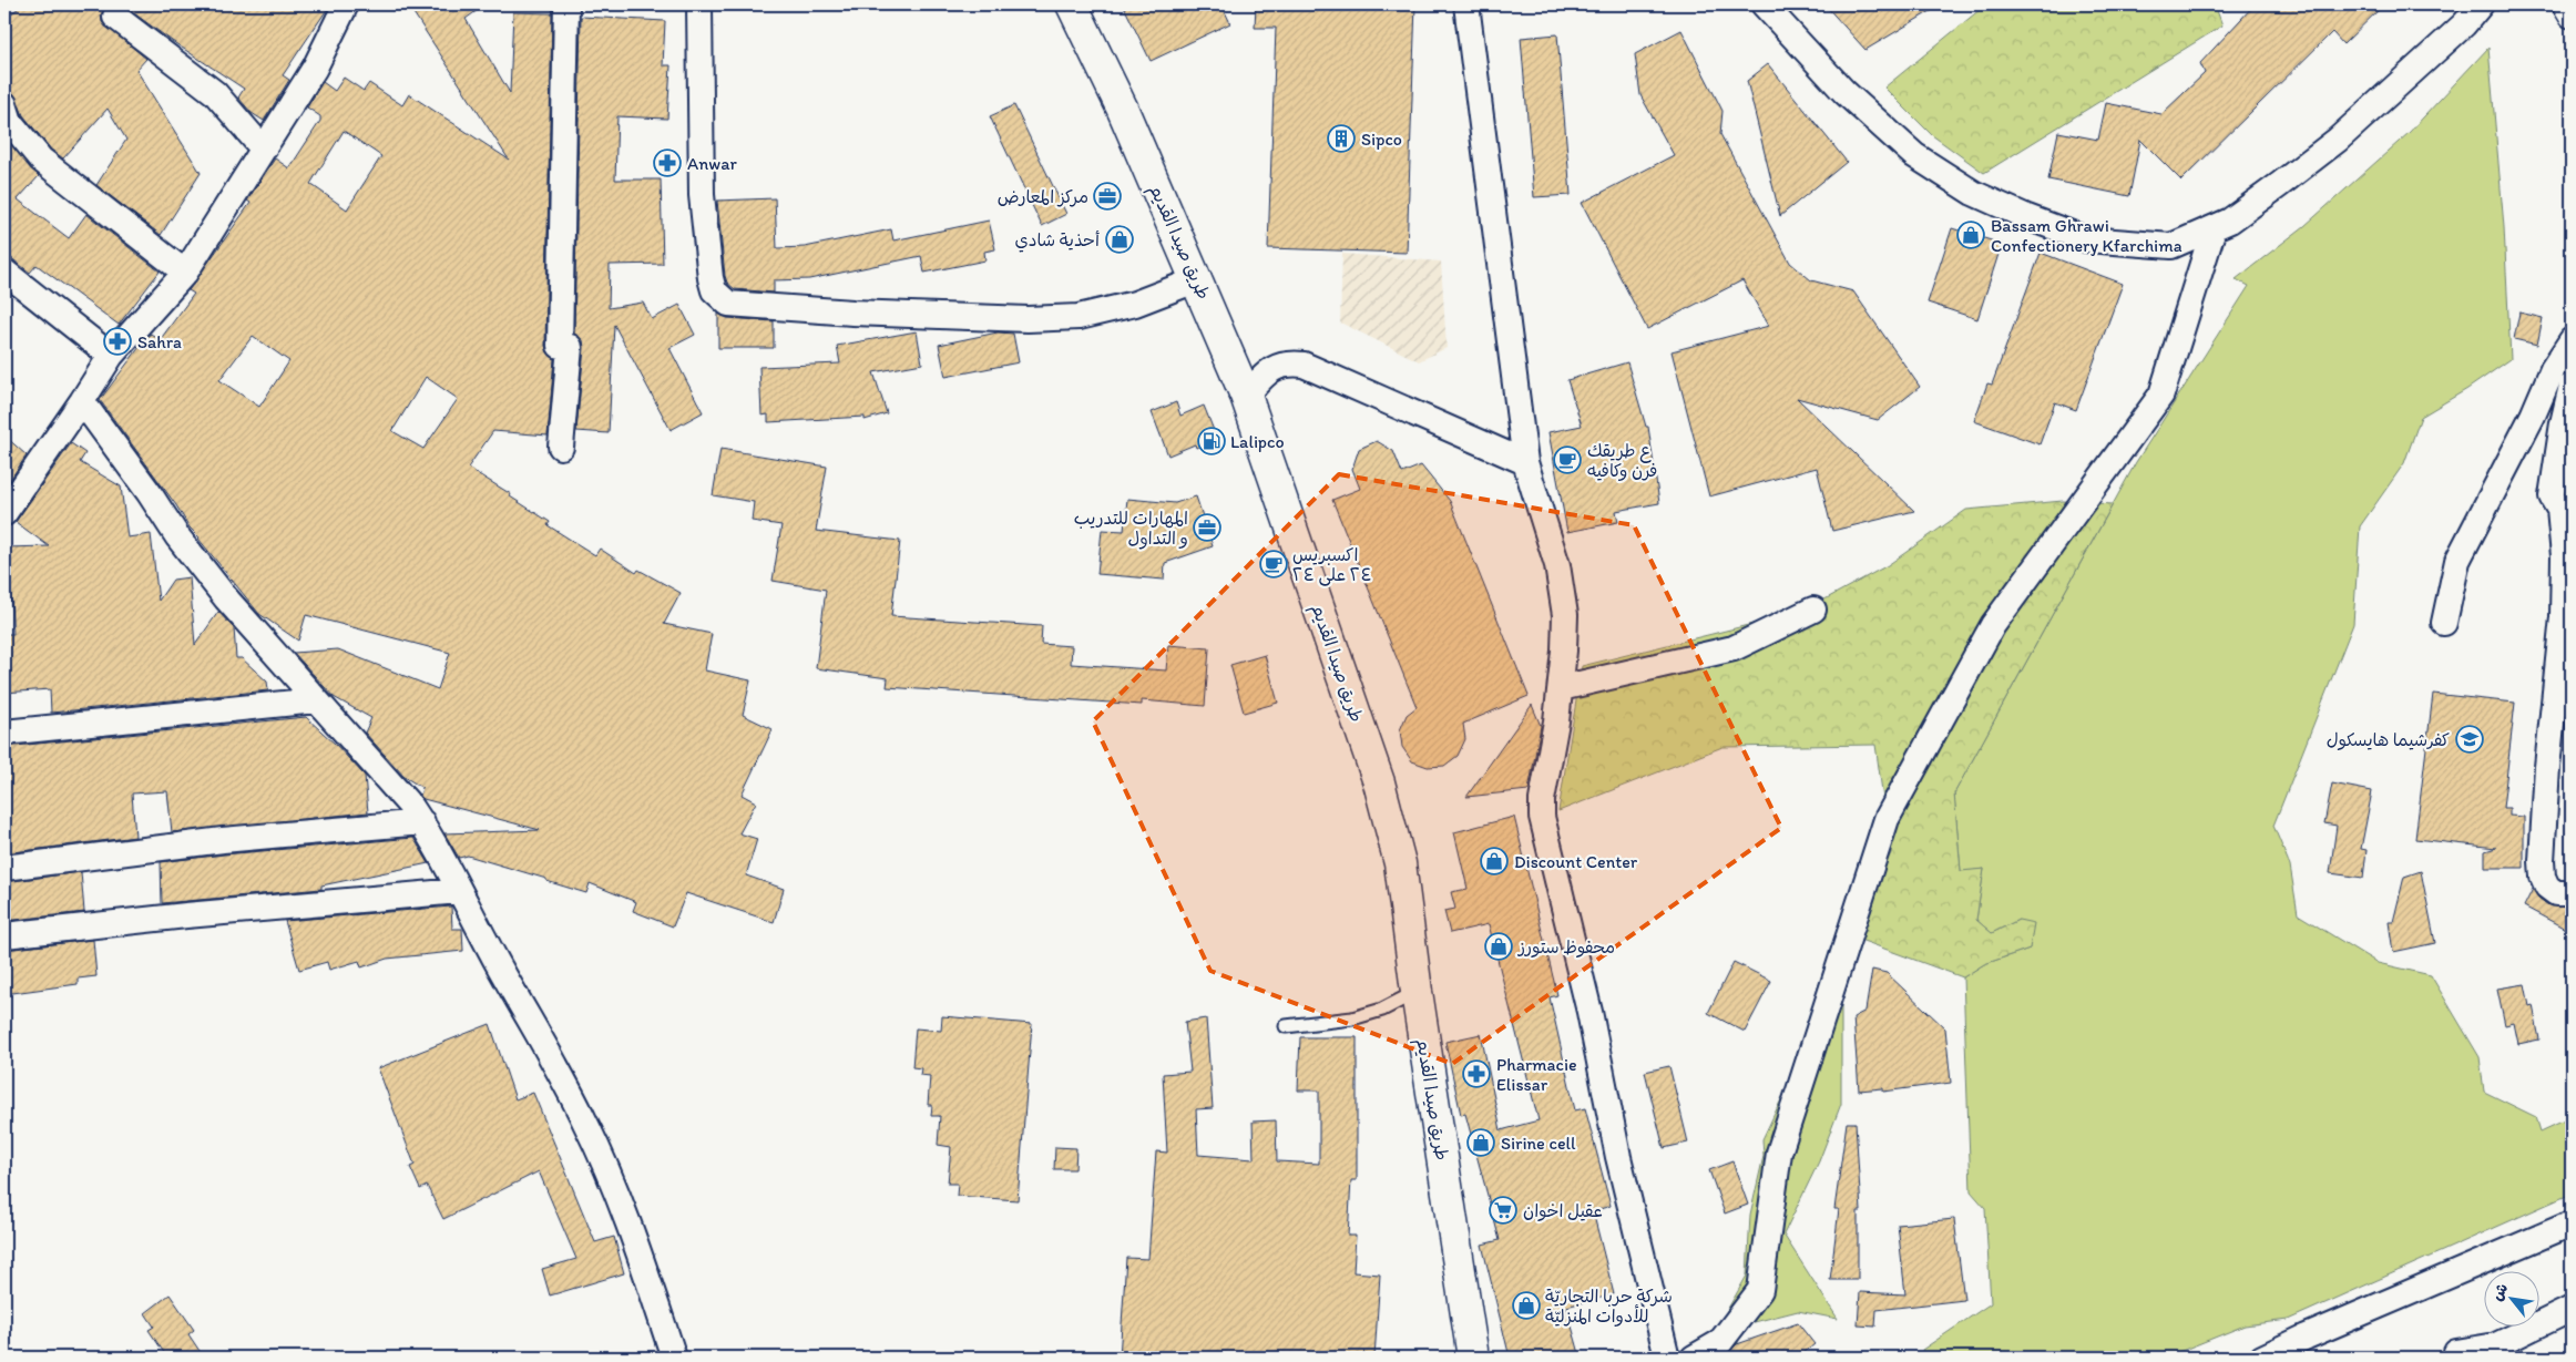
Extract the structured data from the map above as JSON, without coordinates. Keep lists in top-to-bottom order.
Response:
{
  "streets": {
    "highway": ["طريق صيدا القديم"]
  },
  "places": {
    "building": ["Sipco"],
    "pharmacy": ["Anwar", "Sahra", "Pharmacie Elissar"],
    "office": ["مركز المعارض", "المهارات للتدريب و التداول"],
    "shop": [
      "Bassam Ghrawi Confectionery Kfarchima",
      "أحذية شادي",
      "Discount Center",
      "محفوظ ستورز",
      "Sirine cell",
      "شركة حربا التجاريّة للأدوات المنزليّة"
    ],
    "fuel station": ["Lalipco"],
    "cafe": ["ع طريقك فرن وكافيه", "اكسبريس ٢٤ على ٢٤"],
    "school or university": ["كفرشيما هايسكول"],
    "supermarket": ["عقيل اخوان"]
  },
  "north": "top left"
}
